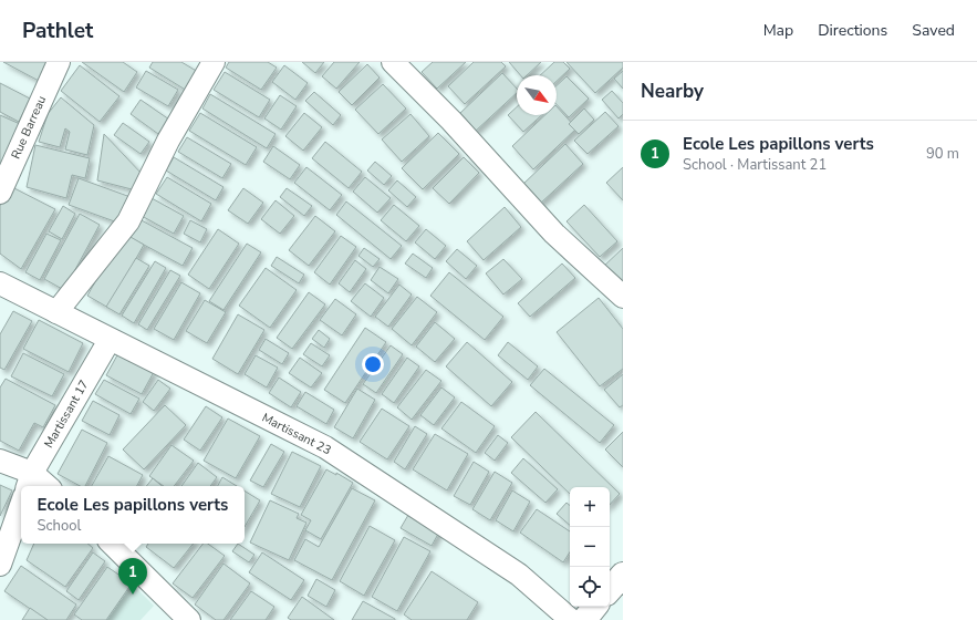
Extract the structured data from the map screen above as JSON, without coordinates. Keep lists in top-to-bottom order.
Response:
{
  "streets": {
    "street": ["Rue Barreau", "Martissant 17", "Martissant 23"]
  },
  "crossings": [
    ["Martissant 17", "Martissant 23"]
  ],
  "north": "bottom right",
  "page": {
    "header": "Pathlet",
    "nav": ["Map", "Directions", "Saved"],
    "heading": "Nearby",
    "list": [
      {
        "mark": "1",
        "name": "Ecole Les papillons verts",
        "note": "School · Martissant 21",
        "value": "90 m"
      }
    ],
    "popup": ["Ecole Les papillons verts", "School"],
    "map_buttons": ["+", "−"],
    "pins": "1"
  }
}
